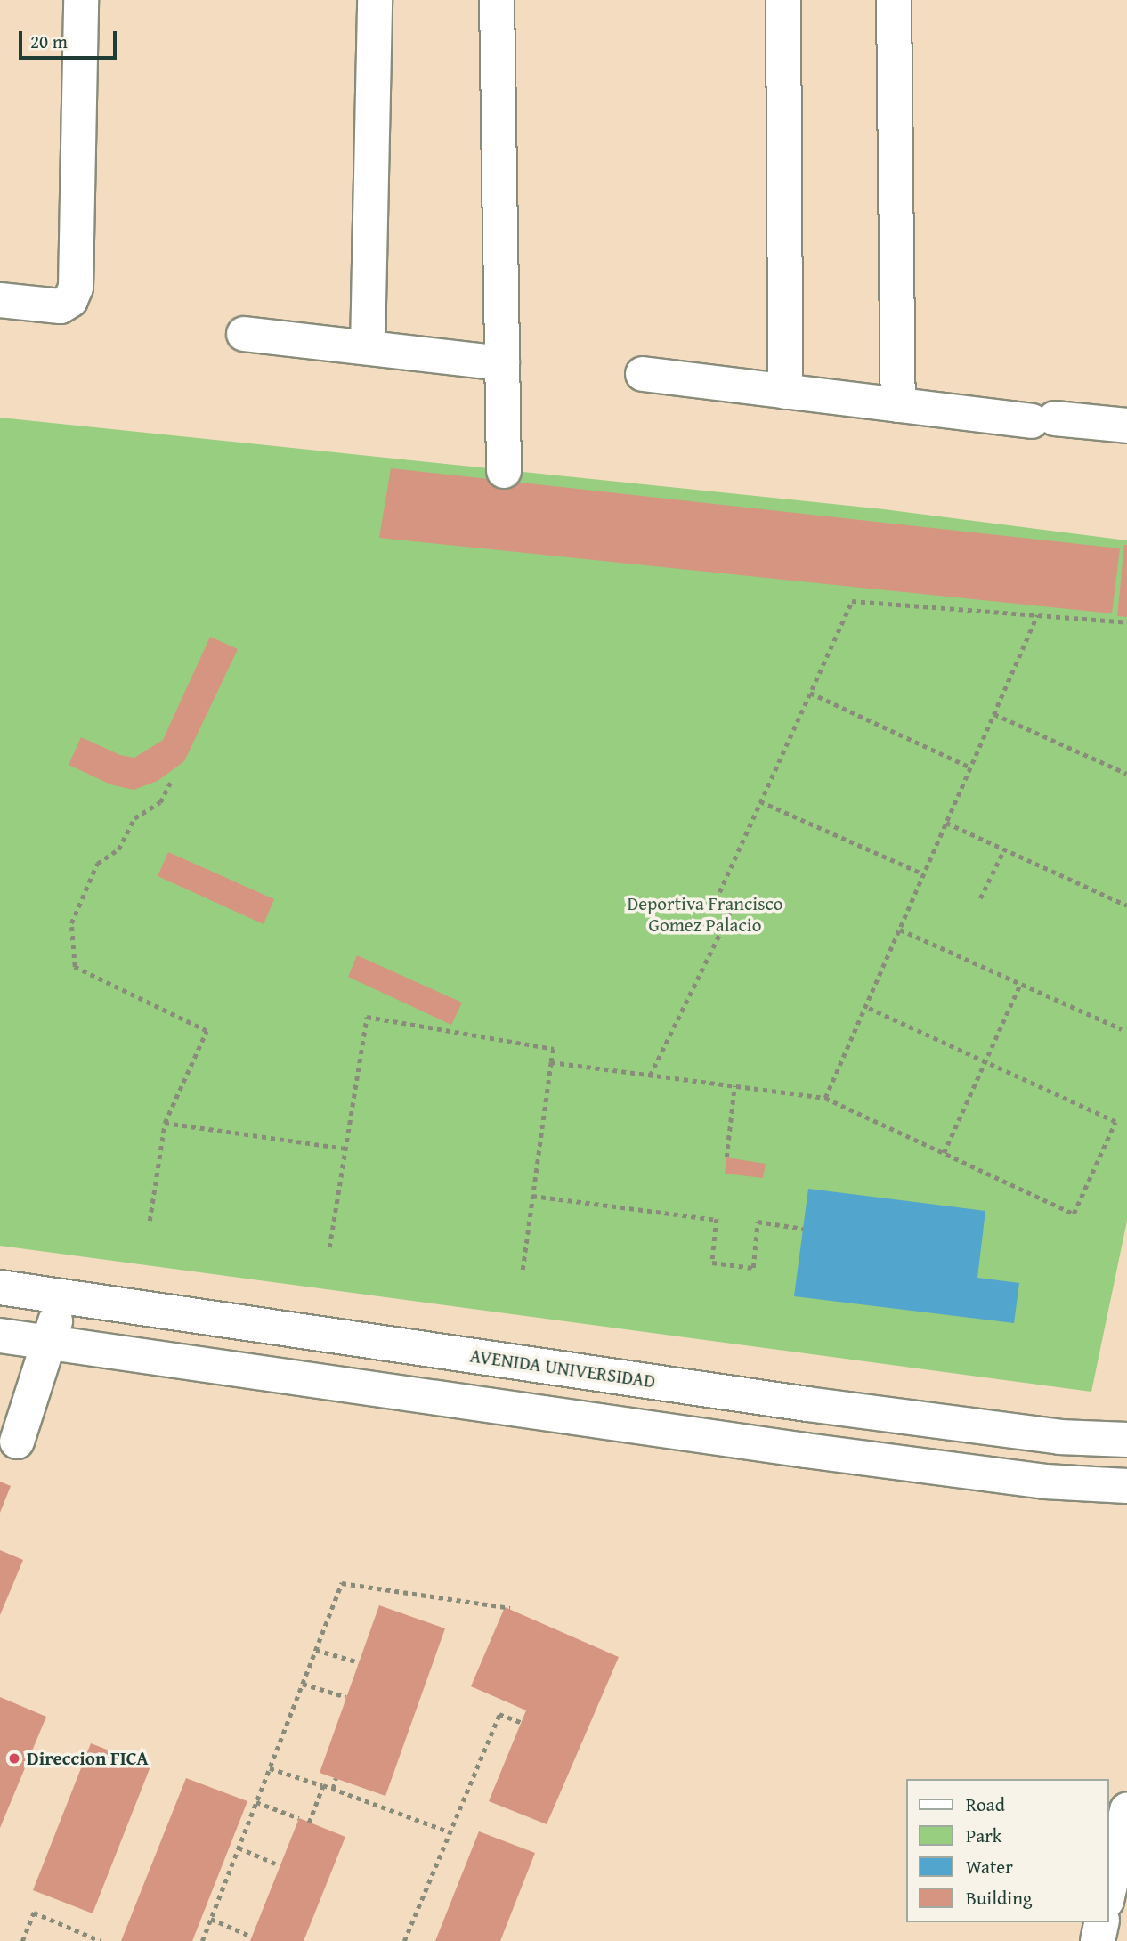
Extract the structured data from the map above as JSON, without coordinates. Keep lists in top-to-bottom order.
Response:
{
  "streets": {
    "street": ["AVENIDA UNIVERSIDAD"]
  },
  "parks": ["Deportiva Francisco Gomez Palacio"],
  "places": ["Direccion FICA"],
  "legend": [
    "Road",
    "Park",
    "Water",
    "Building"
  ],
  "scale_bar": "20 m"
}
